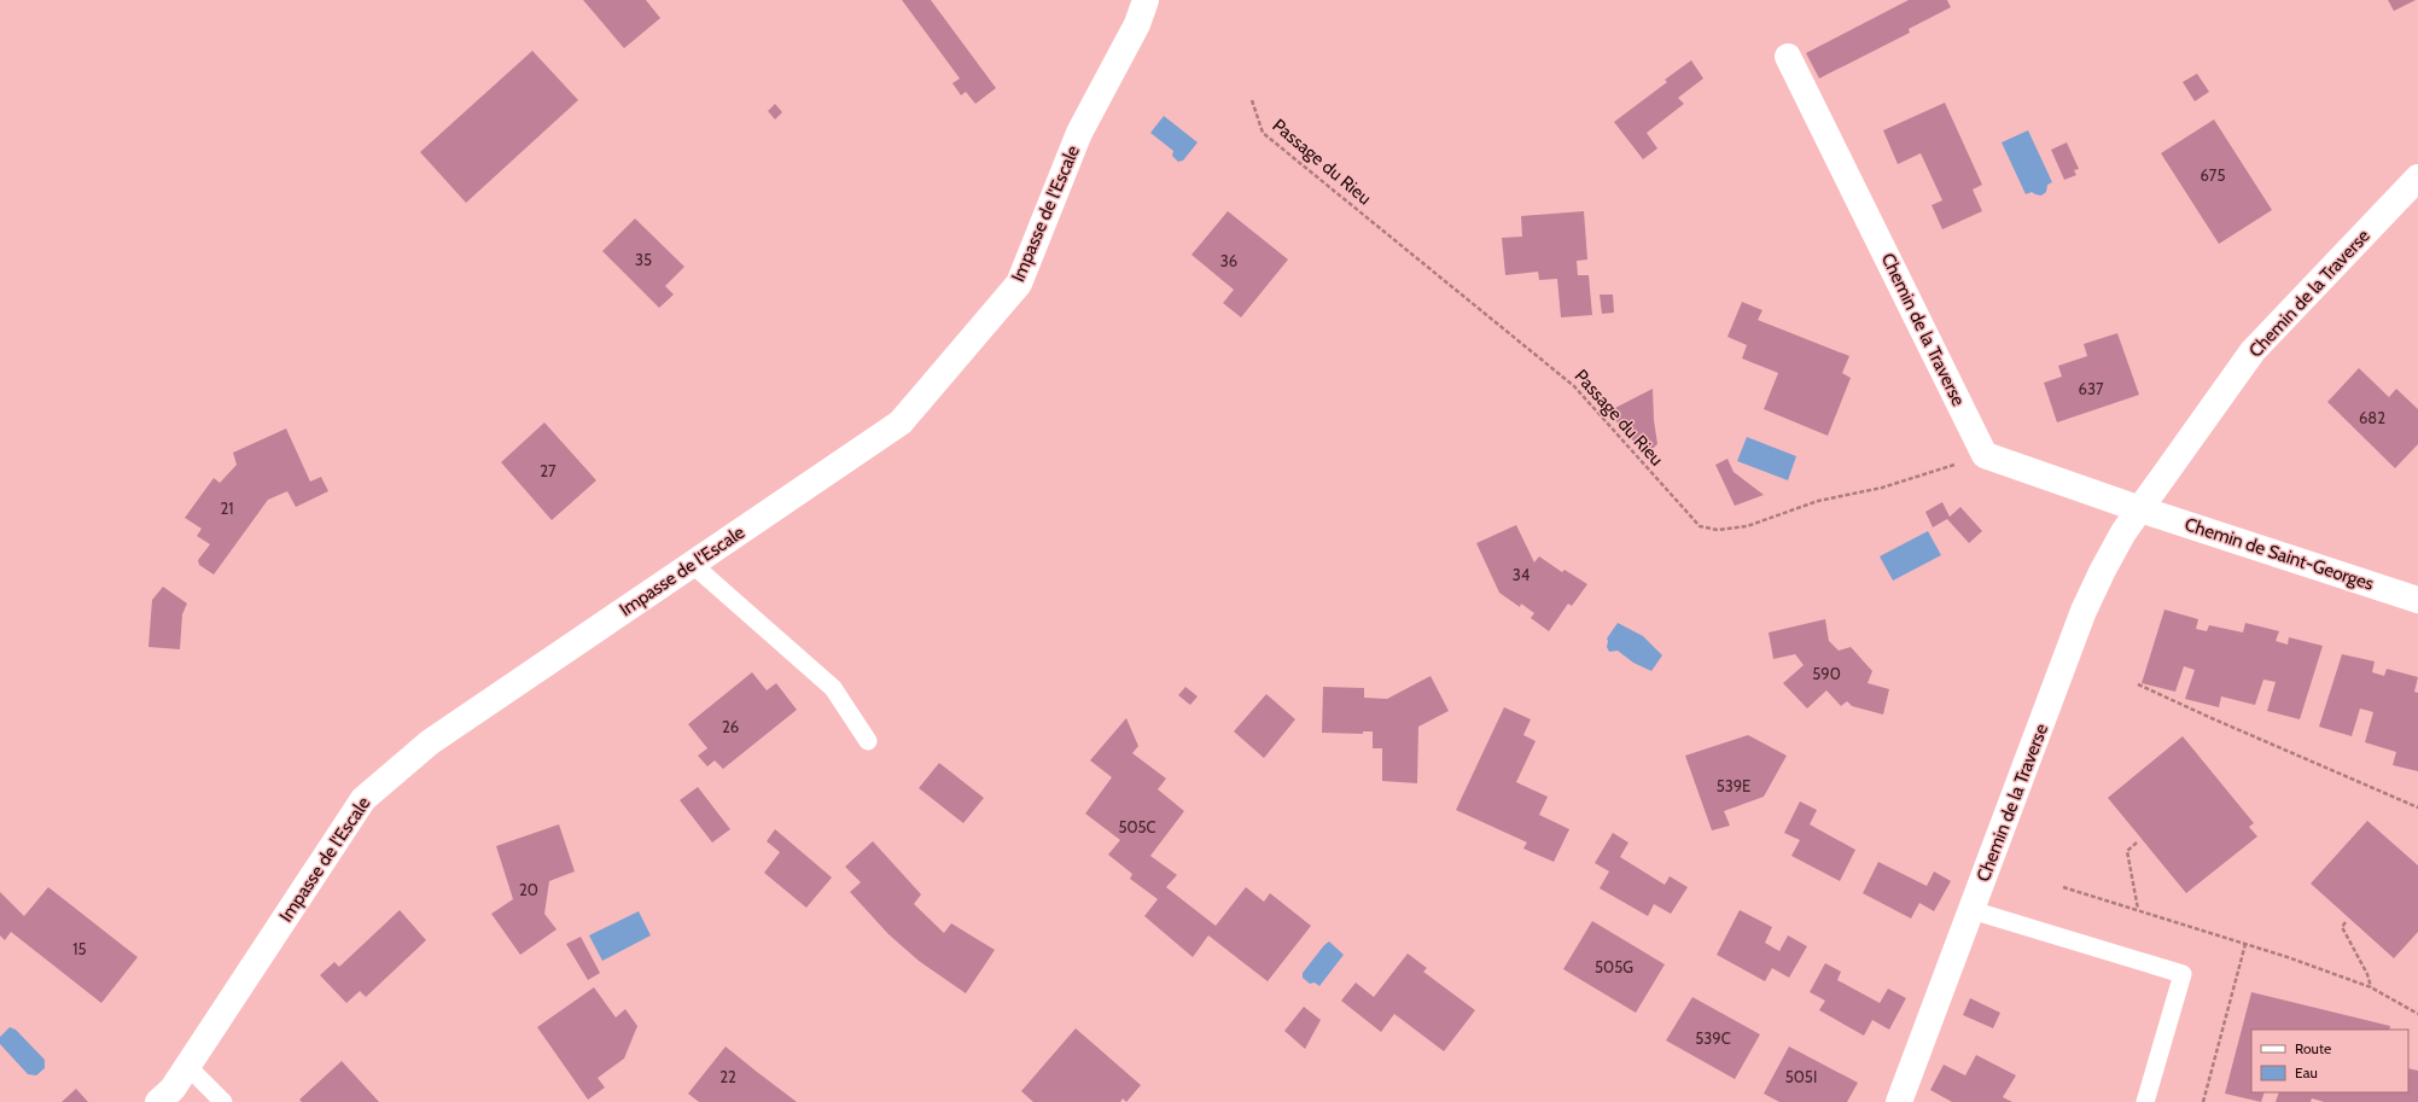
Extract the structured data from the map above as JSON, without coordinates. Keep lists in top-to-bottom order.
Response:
{
  "streets": {
    "street": ["Impasse de l'Escale", "Chemin de la Traverse", "Chemin de Saint-Georges"],
    "path": ["Passage du Rieu"]
  },
  "crossings": [
    ["Passage du Rieu", "Chemin de la Traverse"],
    ["Chemin de la Traverse", "Chemin de Saint-Georges"]
  ],
  "house_numbers": [
    "675",
    "35",
    "36",
    "637",
    "682",
    "27",
    "21",
    "34",
    "590",
    "26",
    "539E",
    "505C",
    "20",
    "15",
    "505G",
    "539C",
    "22",
    "505I"
  ],
  "legend": ["Route", "Eau"]
}
